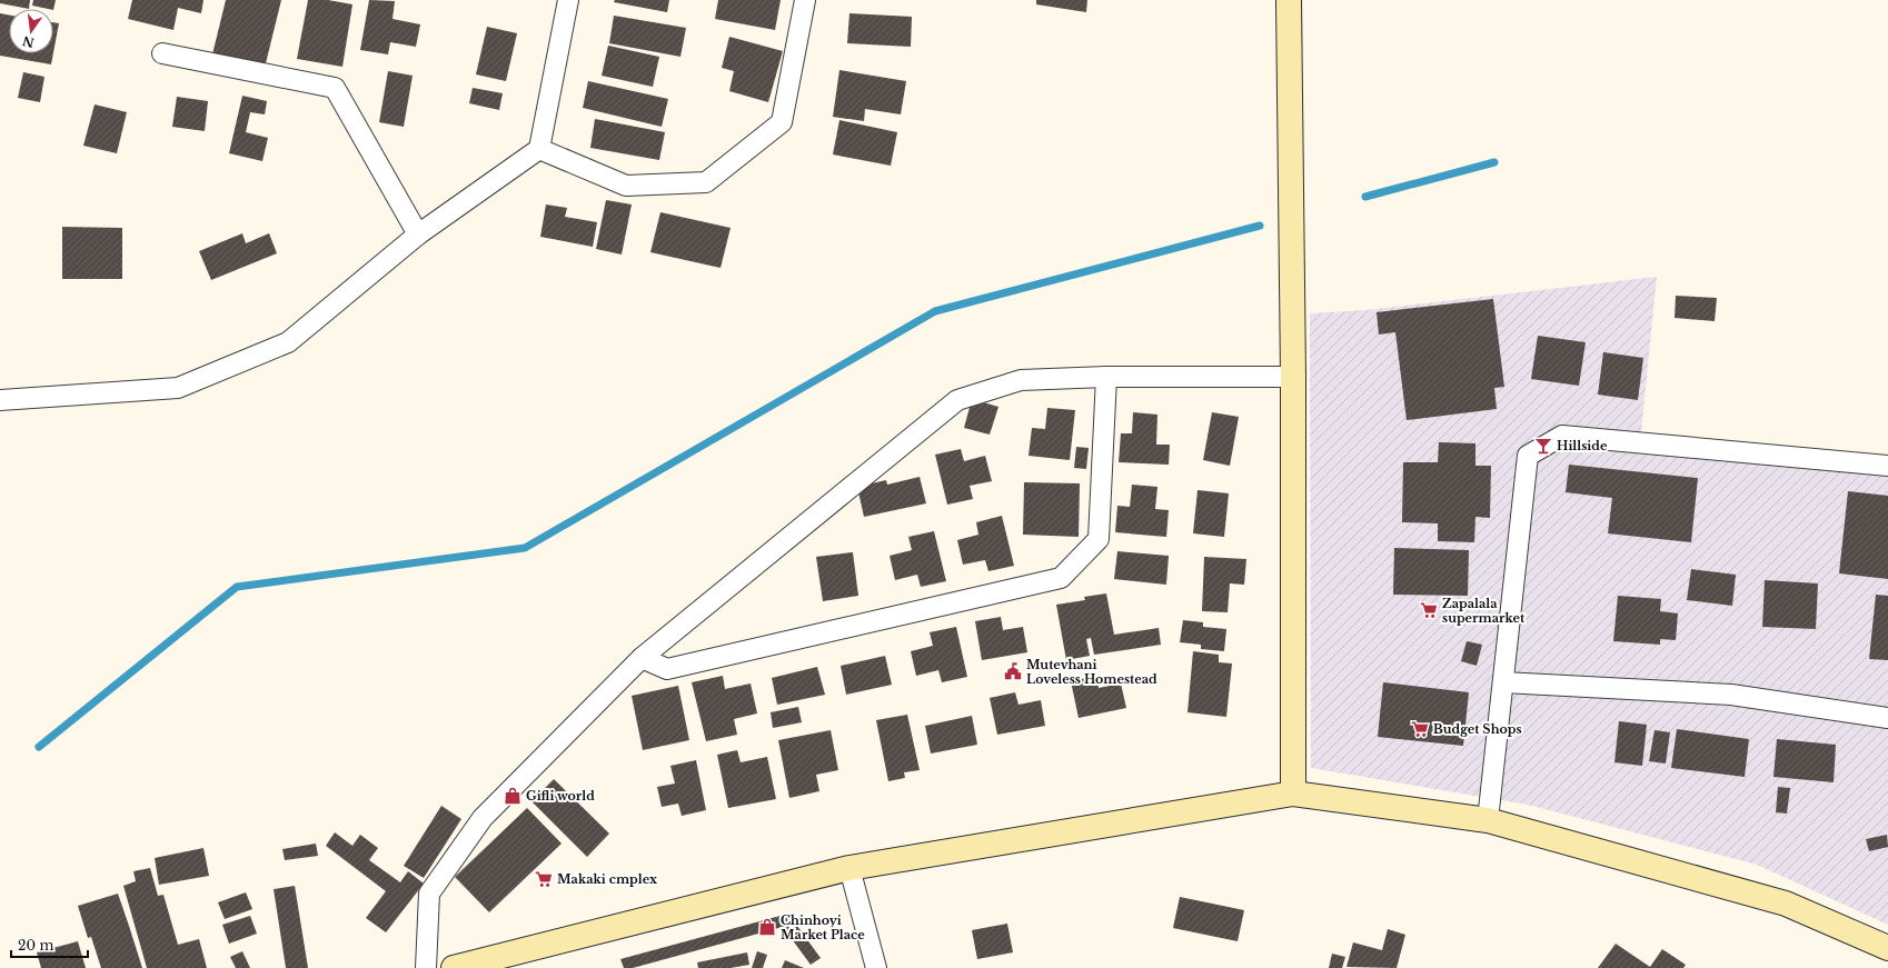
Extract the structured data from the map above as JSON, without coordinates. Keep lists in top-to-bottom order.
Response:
{
  "places": {
    "bar": ["Hillside"],
    "supermarket": ["Zapalala supermarket", "Budget Shops", "Makaki cmplex"],
    "public building": ["Mutevhani Loveless Homestead"],
    "shop": ["Gifli world", "Chinhoyi Market Place"]
  },
  "scale_bar": "20 m",
  "north": "bottom"
}
